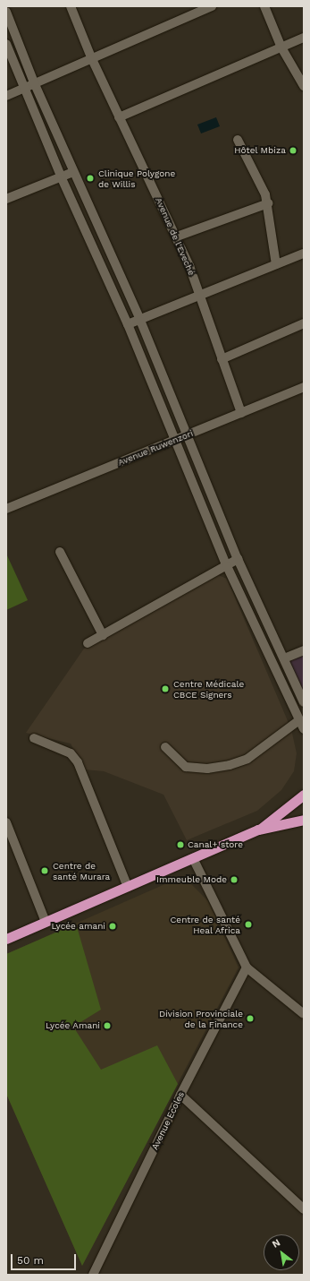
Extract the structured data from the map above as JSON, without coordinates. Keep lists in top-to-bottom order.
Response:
{
  "streets": {
    "street": ["Avenue de l'Eveché", "Avenue Ruwenzori", "Avenue Ecoles"]
  },
  "crossings": [
    ["Avenue de l'Eveché", "Avenue Ruwenzori"]
  ],
  "places": [
    "Hôtel Mbiza",
    "Clinique Polygone de Willis",
    "Centre Médicale CBCE Signers",
    "Canal+ store",
    "Centre de santé Murara",
    "Immeuble Mode",
    "Centre de santé Heal Africa",
    "Lycée amani",
    "Division Provinciale de la Finance",
    "Lycée Amani"
  ],
  "scale_bar": "50 m",
  "north": "top left"
}
